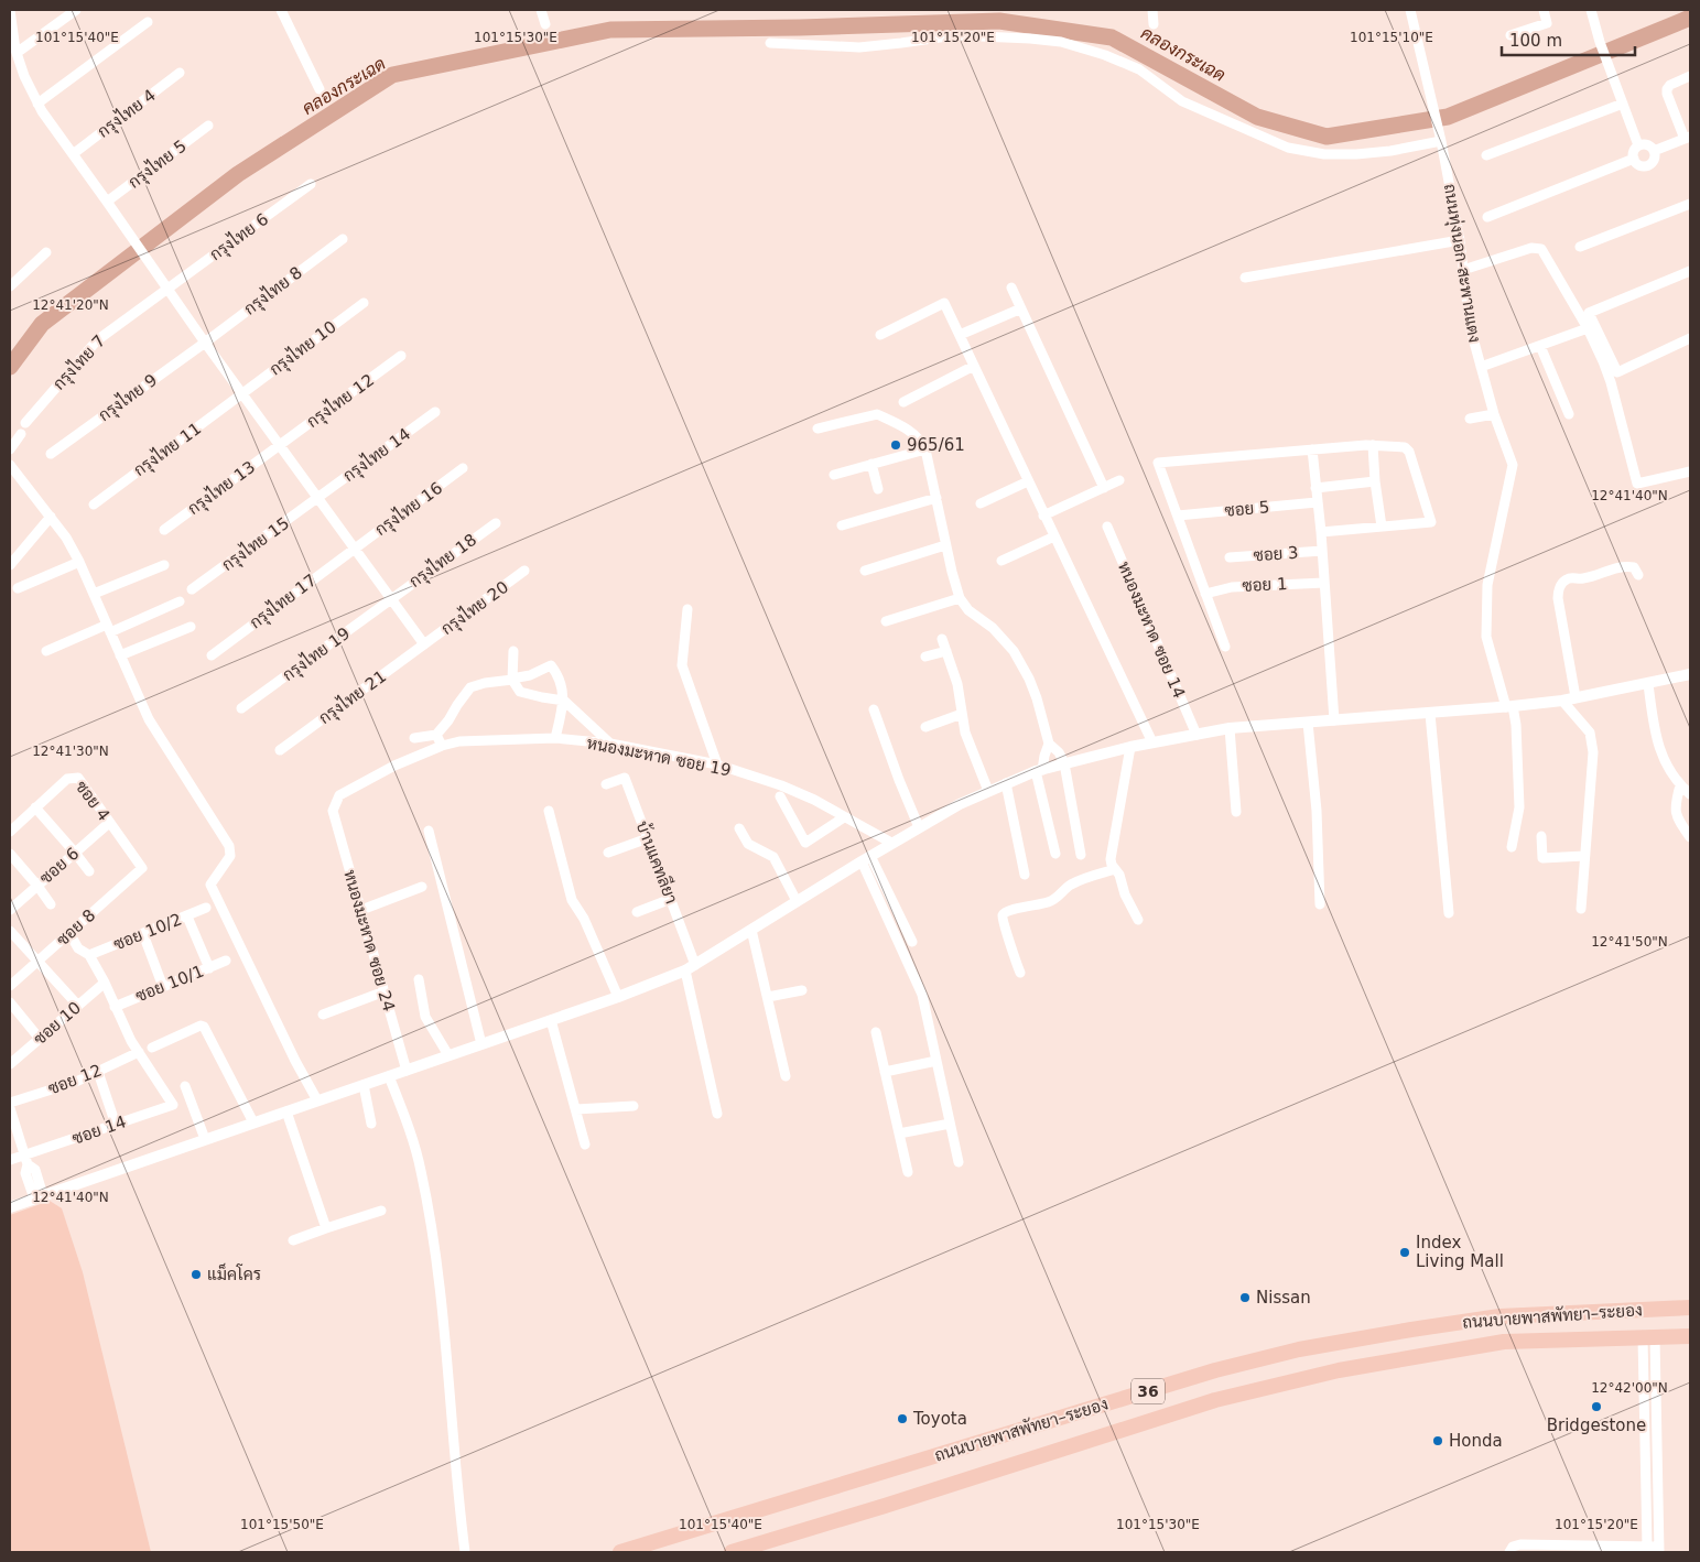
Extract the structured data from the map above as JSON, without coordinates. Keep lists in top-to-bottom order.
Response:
{
  "streets": {
    "highway": ["ถนนบายพาสพัทยา–ระยอง", "36"],
    "street": [
      "กรุงไทย 4",
      "กรุงไทย 5",
      "กรุงไทย 6",
      "ถนนทุ่งนอก-สะพานแตง",
      "กรุงไทย 8",
      "กรุงไทย 10",
      "กรุงไทย 7",
      "กรุงไทย 9",
      "กรุงไทย 12",
      "กรุงไทย 11",
      "กรุงไทย 14",
      "กรุงไทย 13",
      "กรุงไทย 16",
      "ซอย 5",
      "กรุงไทย 15",
      "ซอย 3",
      "กรุงไทย 18",
      "ซอย 1",
      "กรุงไทย 17",
      "กรุงไทย 20",
      "หนองมะหาด ซอย 14",
      "กรุงไทย 19",
      "กรุงไทย 21",
      "หนองมะหาด ซอย 19",
      "ซอย 4",
      "บ้านแคทลียา",
      "ซอย 6",
      "ซอย 8",
      "ซอย 10/2",
      "หนองมะหาด ซอย 24",
      "ซอย 10/1",
      "ซอย 10",
      "ซอย 12",
      "ซอย 14"
    ]
  },
  "crossings": [
    ["กรุงไทย 6", "กรุงไทย 7"],
    ["กรุงไทย 8", "กรุงไทย 9"],
    ["กรุงไทย 10", "กรุงไทย 11"],
    ["กรุงไทย 12", "กรุงไทย 13"],
    ["กรุงไทย 14", "กรุงไทย 15"],
    ["กรุงไทย 16", "กรุงไทย 17"],
    ["กรุงไทย 18", "กรุงไทย 19"],
    ["กรุงไทย 20", "กรุงไทย 21"],
    ["หนองมะหาด ซอย 19", "หนองมะหาด ซอย 24"],
    ["ซอย 4", "ซอย 6"],
    ["ซอย 4", "ซอย 8"],
    ["ซอย 12", "ซอย 14"]
  ],
  "water": ["คลองกระเฉด"],
  "places": [
    "965/61",
    "Index Living Mall",
    "แม็คโคร",
    "Nissan",
    "Bridgestone",
    "Toyota",
    "Honda"
  ],
  "scale_bar": "100 m",
  "coordinates": [
    "101°15'40\"E",
    "101°15'30\"E",
    "101°15'20\"E",
    "101°15'10\"E",
    "12°41'20\"N",
    "12°41'40\"N",
    "12°41'30\"N",
    "12°41'50\"N",
    "12°42'00\"N",
    "101°15'50\"E"
  ]
}
